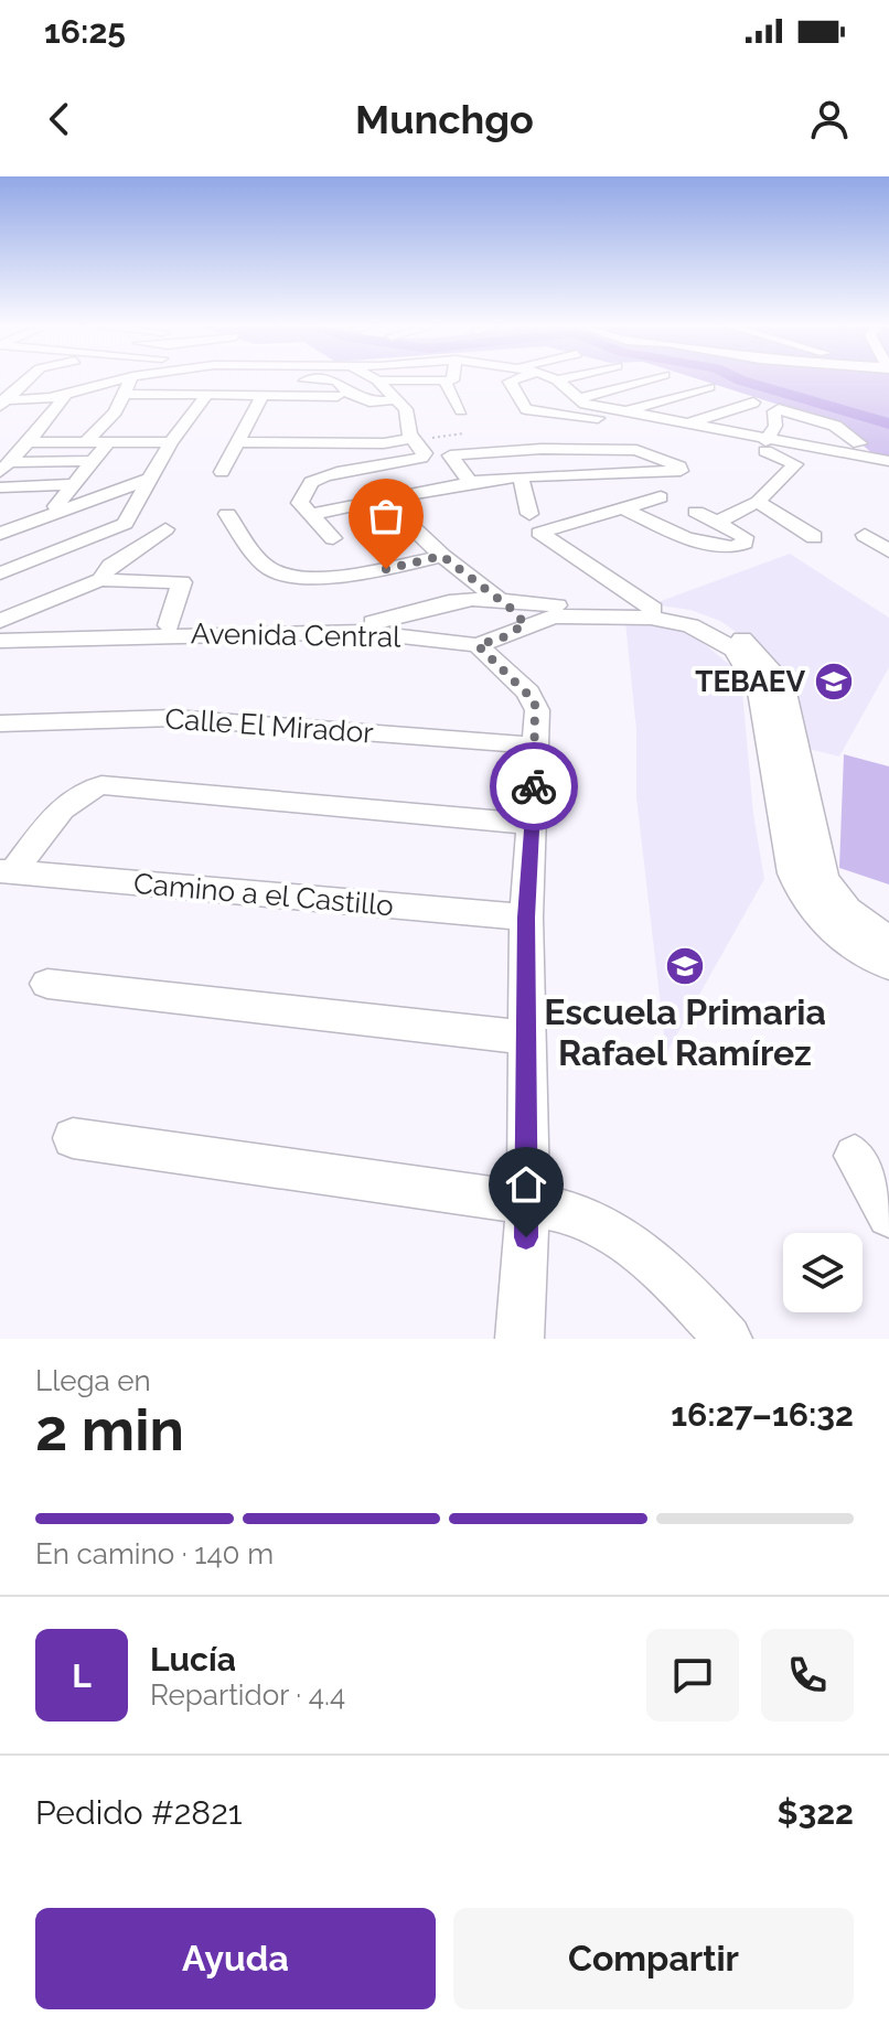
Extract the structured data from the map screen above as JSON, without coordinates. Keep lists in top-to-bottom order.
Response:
{
  "streets": {
    "street": ["Avenida Central", "Calle El Mirador", "Camino a el Castillo"]
  },
  "places": {
    "school or university": ["TEBAEV", "Escuela Primaria Rafael Ramírez"]
  },
  "page": {
    "status": "16:25",
    "header": "Munchgo",
    "heading": ["2 min", "Llega en", "16:27–16:32"],
    "panel": [
      "Lucía",
      "Repartidor · 4.4",
      "Pedido #2821",
      "$322"
    ],
    "bar": "En camino · 140 m",
    "round": "L",
    "buttons": ["Ayuda", "Compartir"]
  }
}
